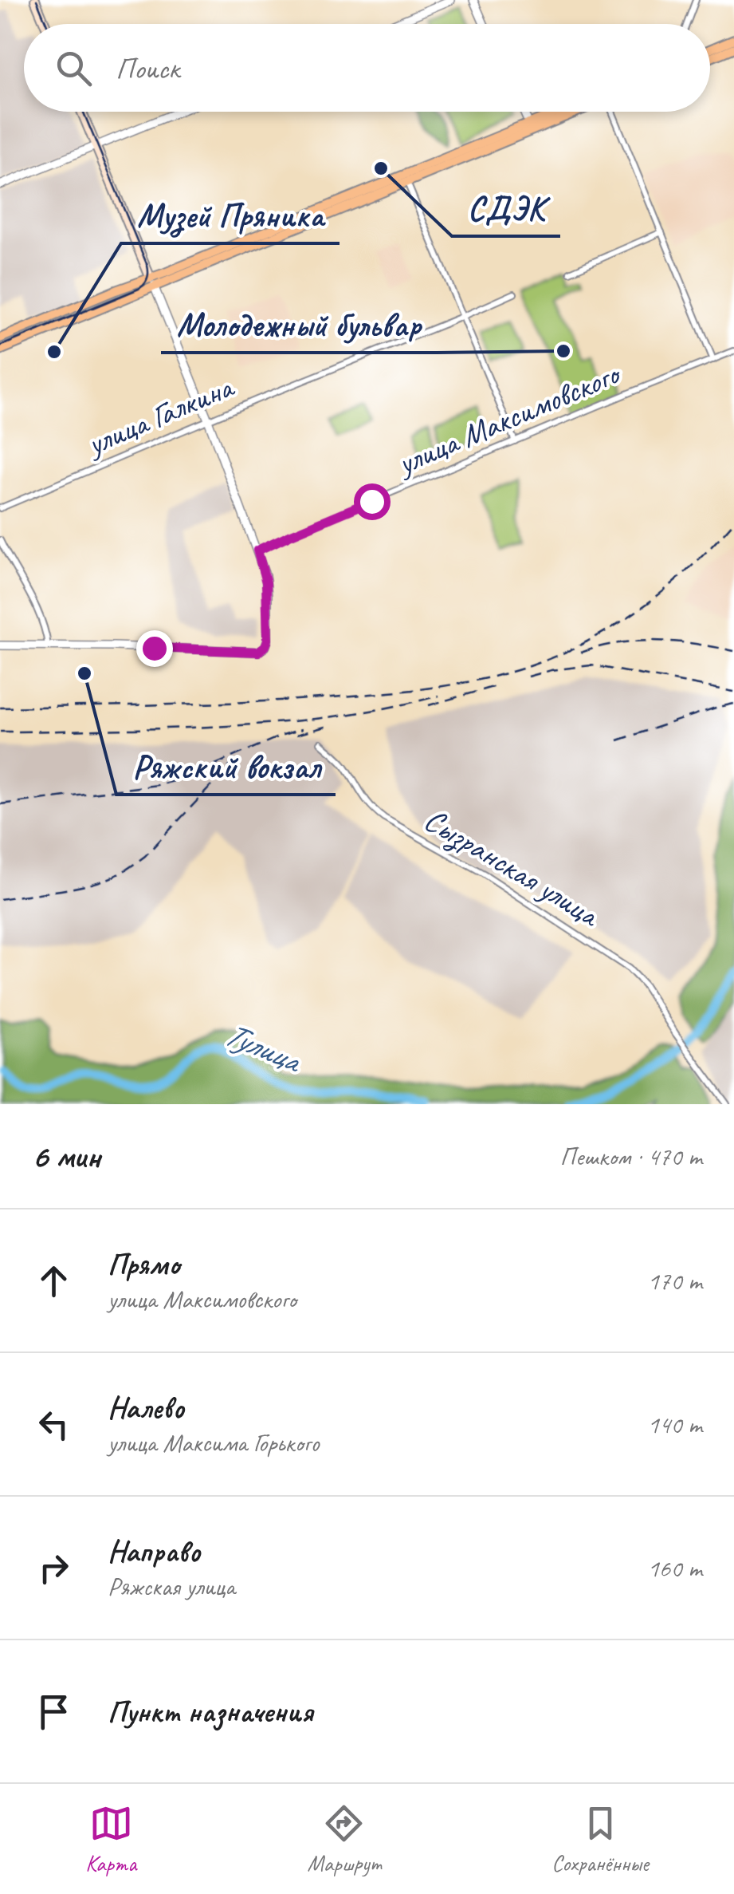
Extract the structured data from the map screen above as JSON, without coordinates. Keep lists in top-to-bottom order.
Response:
{
  "streets": {
    "street": ["улица Галкина", "улица Максимовского", "Сызранская улица"]
  },
  "water": ["Тулица"],
  "places": [
    "СДЭК",
    "Молодежный бульвар",
    "Музей Пряника",
    "Ряжский вокзал"
  ],
  "page": {
    "search": "Поиск",
    "heading": ["6 мин", "Пешком · 470 m"],
    "list": [
      ["Прямо", "улица Максимовского", "170 m"],
      ["Налево", "улица Максима Горького", "140 m"],
      ["Направо", "Ряжская улица", "160 m"],
      "Пункт назначения"
    ],
    "nav": ["Карта", "Маршрут", "Сохранённые"]
  }
}
